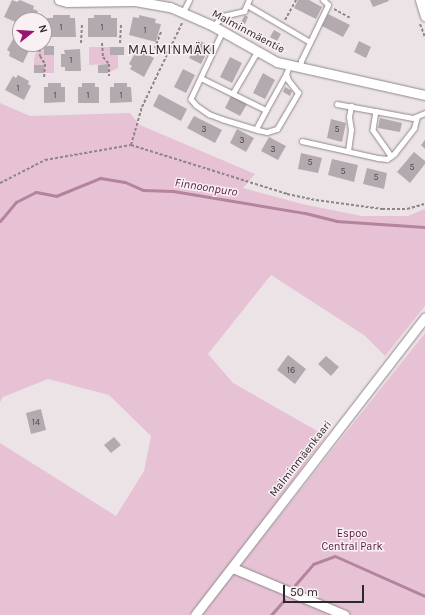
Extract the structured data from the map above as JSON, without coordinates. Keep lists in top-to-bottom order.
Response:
{
  "streets": {
    "street": ["Malminmäentie", "Malminmäenkaari"]
  },
  "districts": ["MALMINMÄKI"],
  "water": ["Finnoonpuro"],
  "parks": ["Espoo Central Park"],
  "house_numbers": [
    "1",
    "1",
    "1",
    "1",
    "1",
    "1",
    "1",
    "1",
    "3",
    "5",
    "3",
    "3",
    "5",
    "5",
    "5",
    "5",
    "16",
    "14"
  ],
  "scale_bar": "50 m",
  "north": "right"
}
